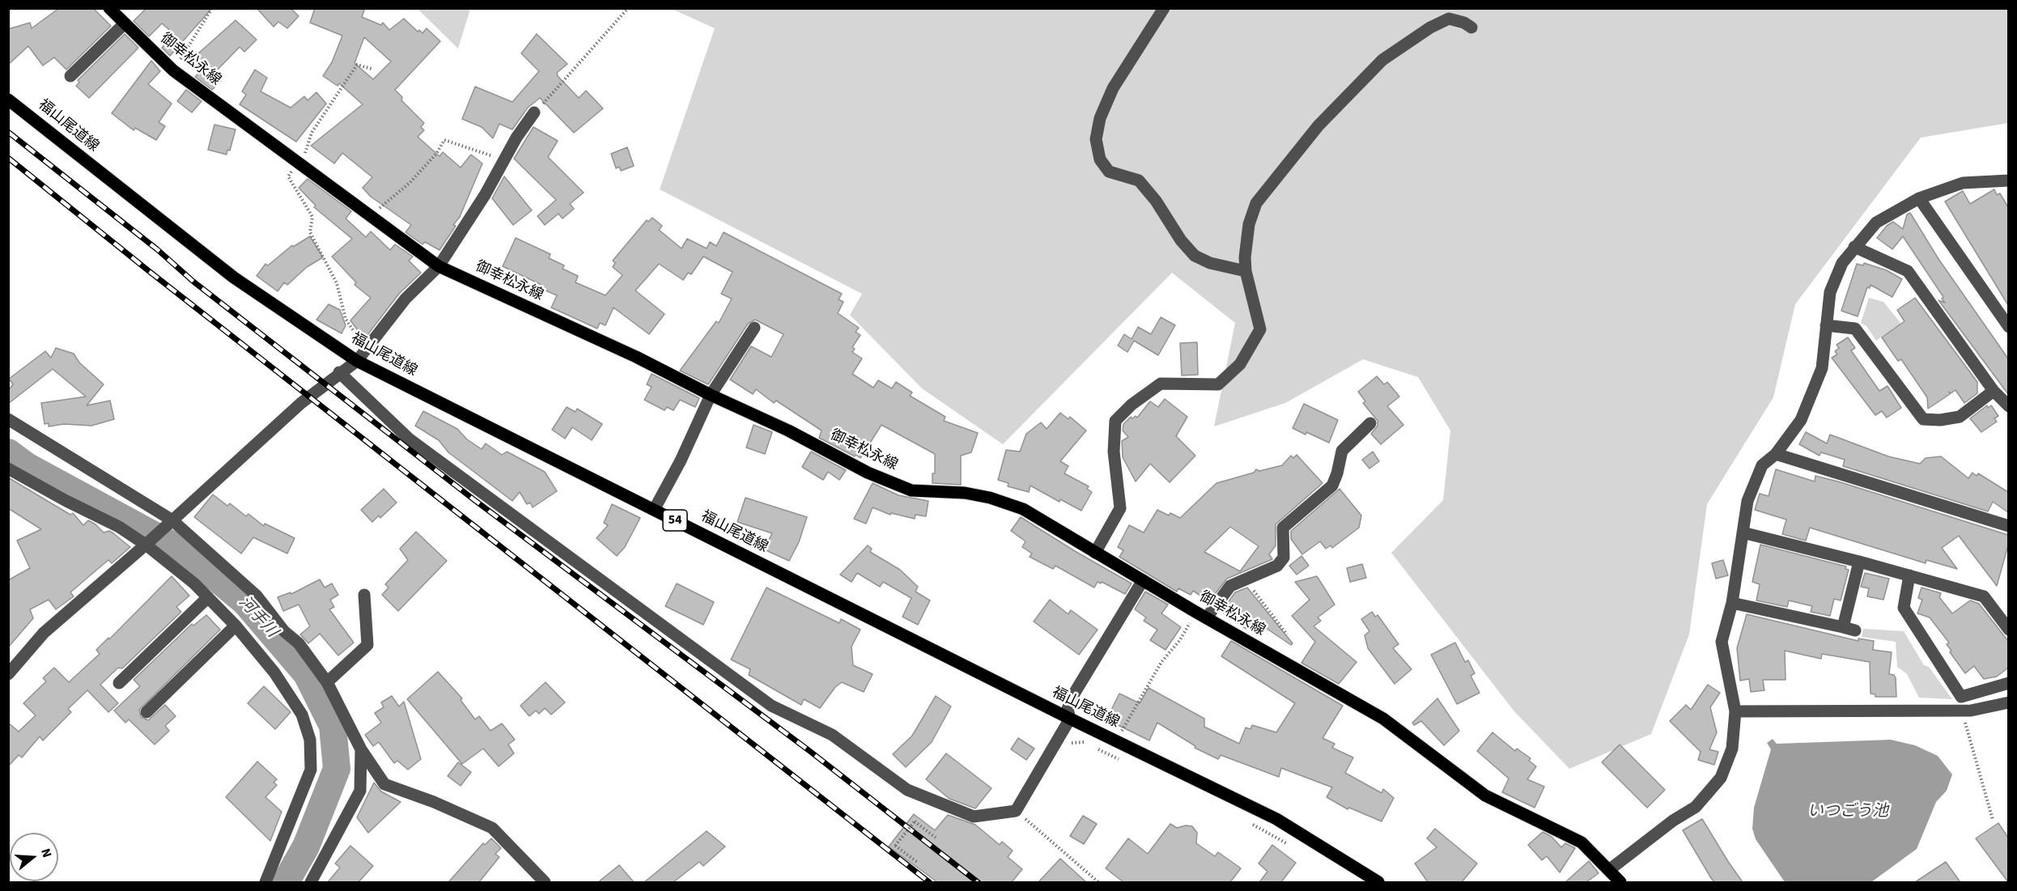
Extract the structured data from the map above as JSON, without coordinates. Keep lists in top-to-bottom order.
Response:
{
  "streets": {
    "main road": ["御幸松永線", "福山尾道線", "54"]
  },
  "water": ["河手川", "いつごう池"],
  "north": "right"
}
